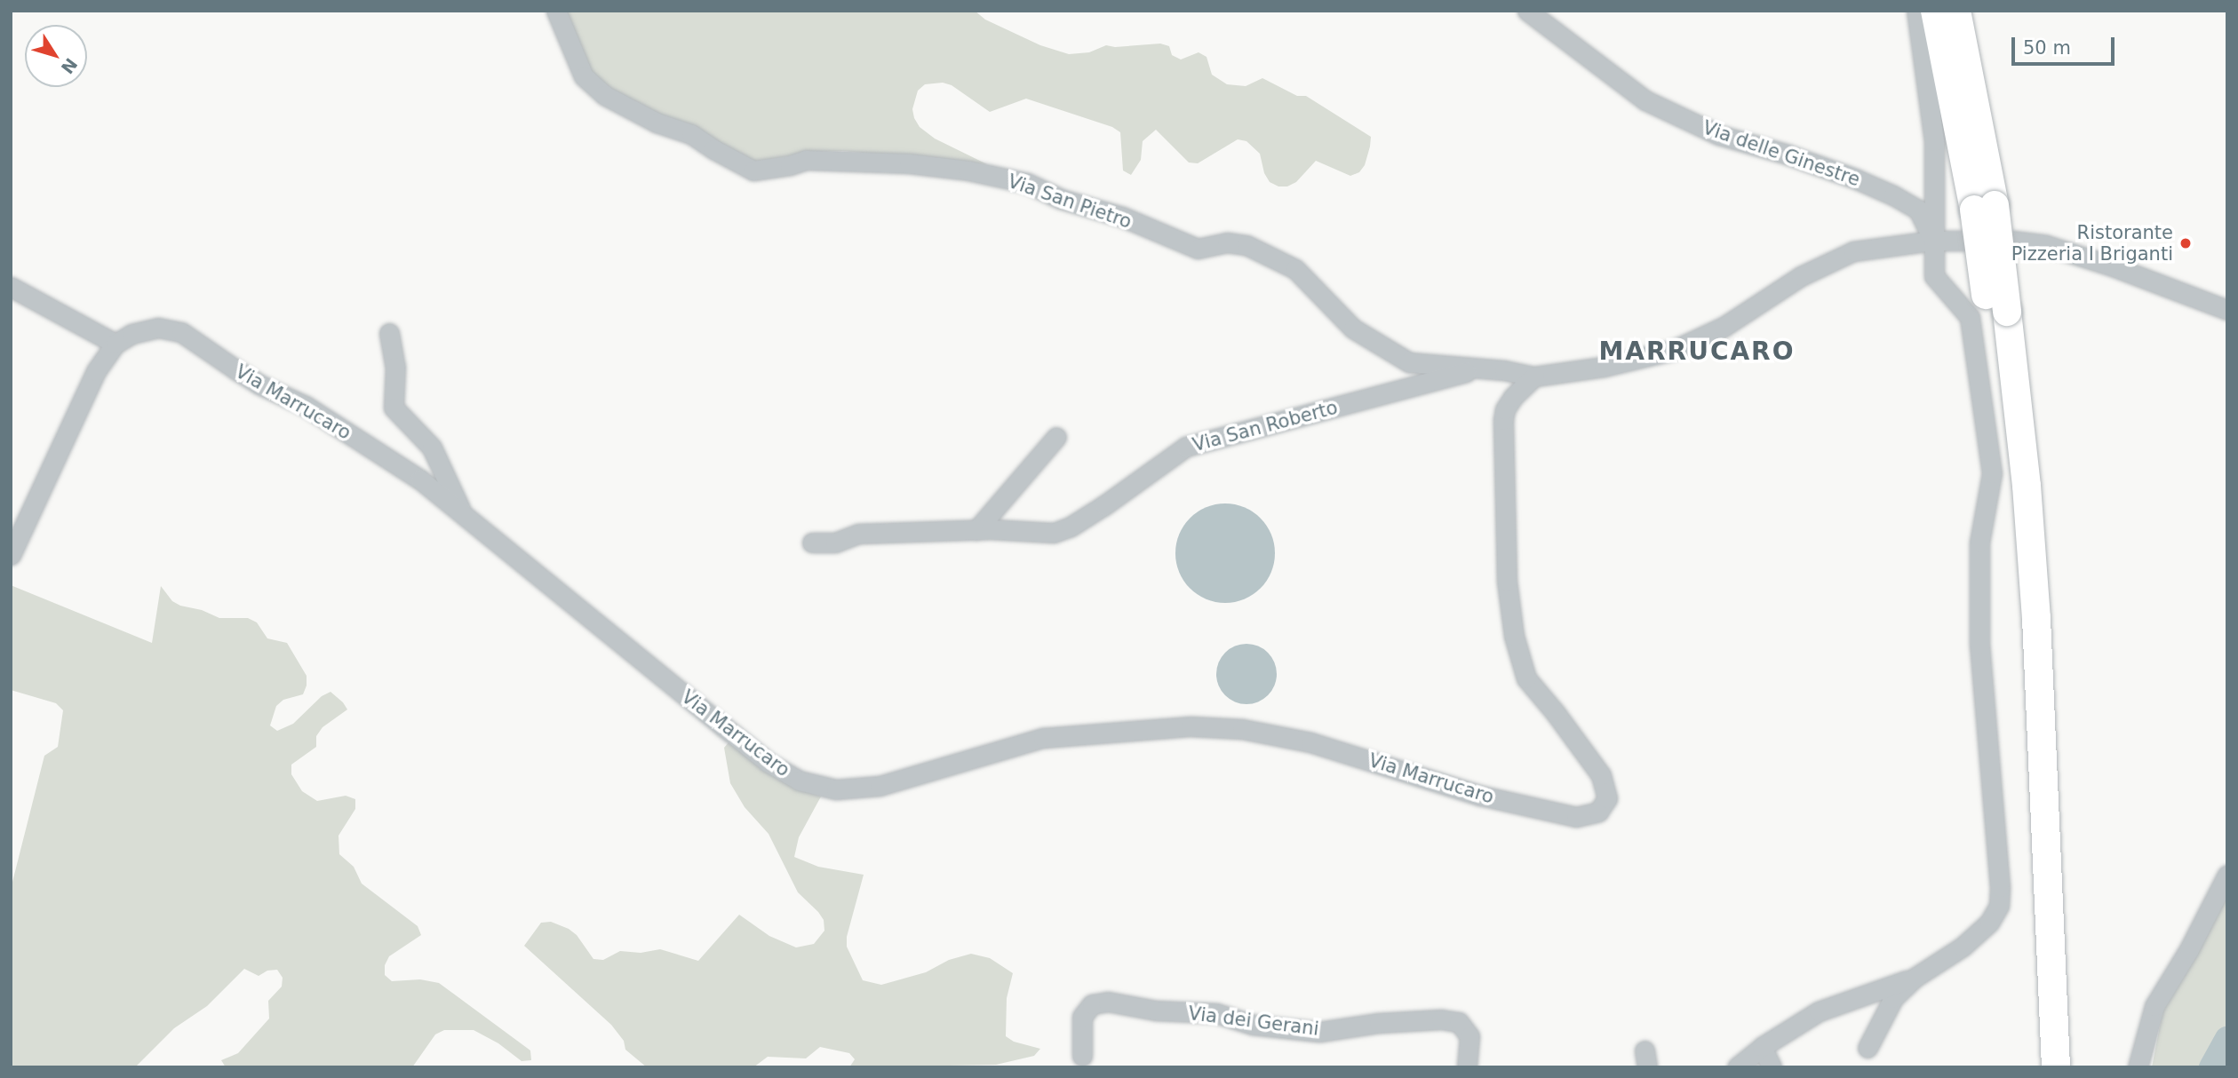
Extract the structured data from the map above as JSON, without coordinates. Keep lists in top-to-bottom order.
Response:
{
  "streets": {
    "street": [
      "Via delle Ginestre",
      "Via San Pietro",
      "Via Marrucaro",
      "Via San Roberto",
      "Via dei Gerani"
    ]
  },
  "crossings": [
    ["Via San Pietro", "Via Marrucaro"],
    ["Via San Pietro", "Via San Roberto"]
  ],
  "districts": ["MARRUCARO"],
  "places": ["Ristorante Pizzeria I Briganti"],
  "scale_bar": "50 m",
  "north": "bottom right"
}
